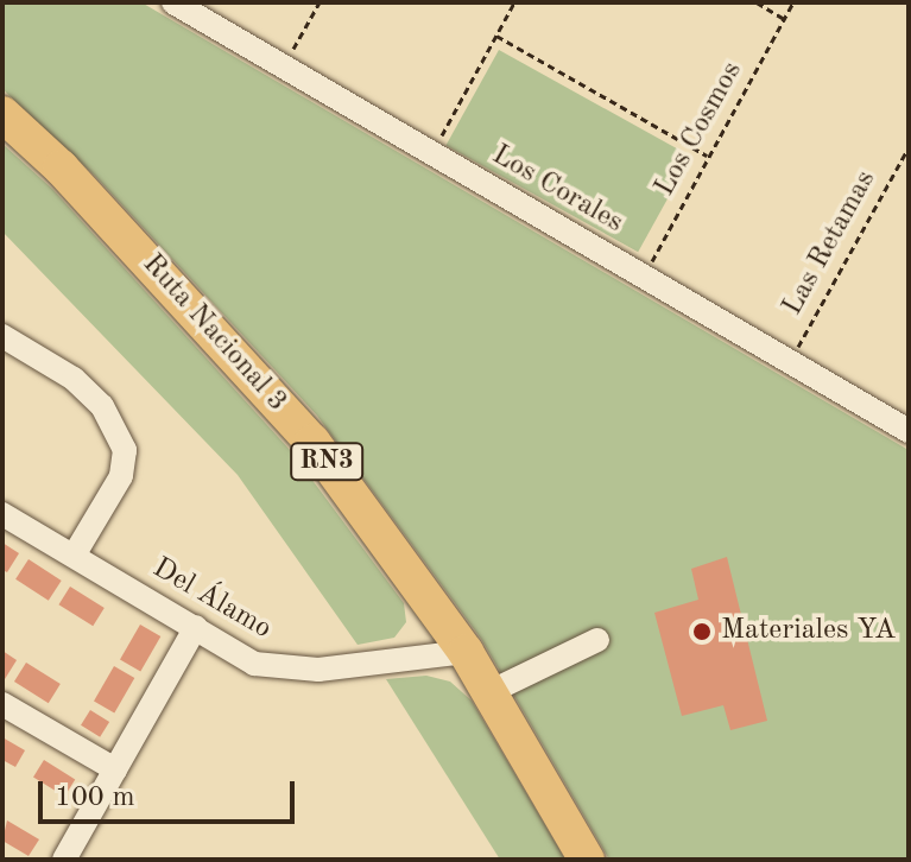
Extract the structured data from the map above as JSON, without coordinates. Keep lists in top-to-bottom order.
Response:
{
  "streets": {
    "highway": ["Ruta Nacional 3", "RN3"],
    "street": ["Los Corales", "Del Álamo"],
    "path": ["Los Cosmos", "Las Retamas"]
  },
  "crossings": [
    ["Los Cosmos", "Los Corales"],
    ["Los Corales", "Las Retamas"],
    ["Ruta Nacional 3", "Del Álamo"]
  ],
  "places": ["Materiales YA"],
  "scale_bar": "100 m"
}
